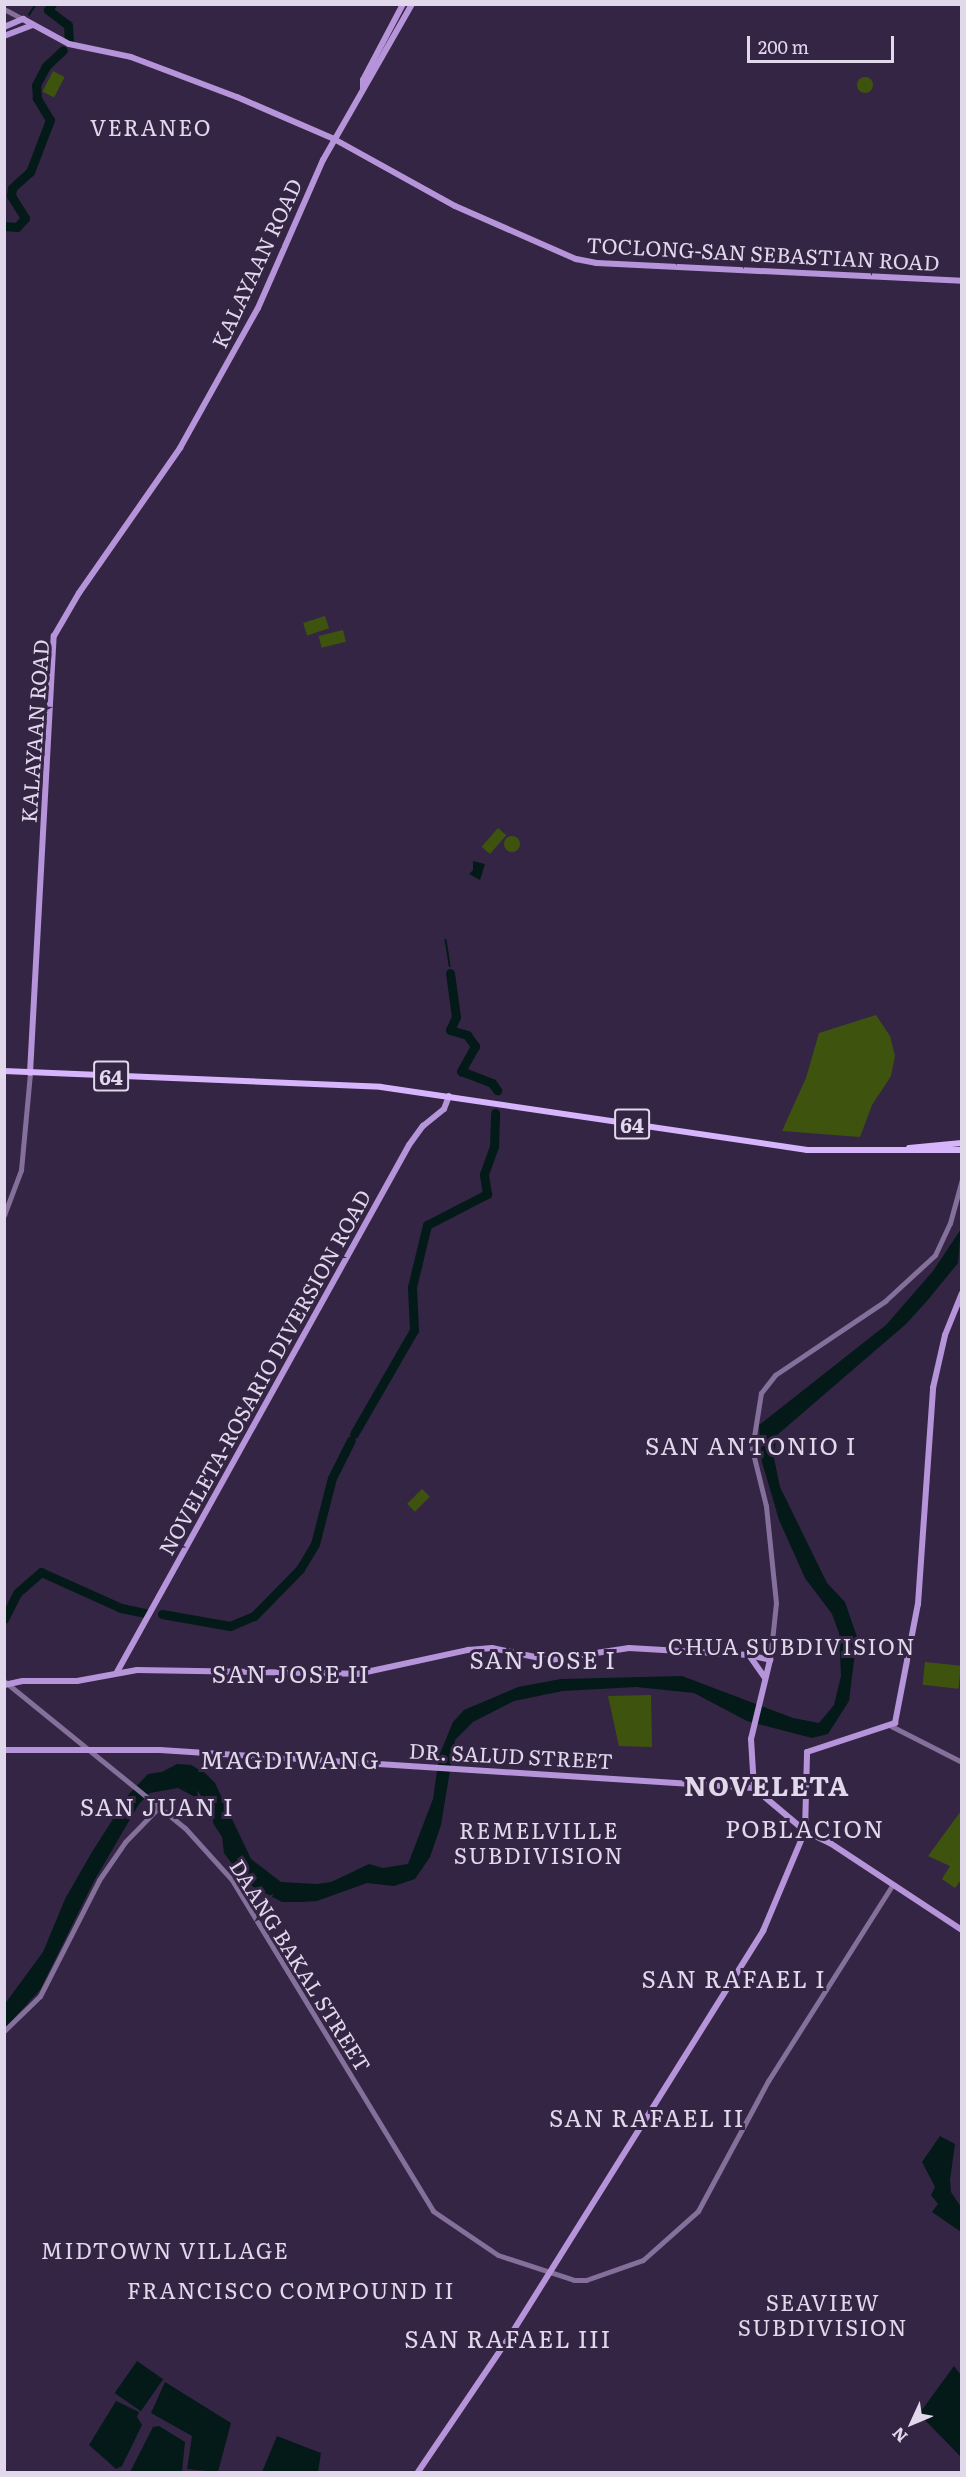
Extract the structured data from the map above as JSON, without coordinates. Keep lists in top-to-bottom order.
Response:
{
  "streets": {
    "main road": [
      "TOCLONG-SAN SEBASTIAN ROAD",
      "KALAYAAN ROAD",
      "64",
      "NOVELETA-ROSARIO DIVERSION ROAD",
      "DR. SALUD STREET"
    ],
    "street": ["DAANG BAKAL STREET"]
  },
  "crossings": [
    ["TOCLONG-SAN SEBASTIAN ROAD", "KALAYAAN ROAD"],
    ["KALAYAAN ROAD", "64"],
    ["64", "NOVELETA-ROSARIO DIVERSION ROAD"],
    ["DR. SALUD STREET", "DAANG BAKAL STREET"]
  ],
  "districts": [
    "VERANEO",
    "SAN ANTONIO I",
    "CHUA SUBDIVISION",
    "SAN JOSE I",
    "SAN JOSE II",
    "MAGDIWANG",
    "NOVELETA",
    "SAN JUAN I",
    "POBLACION",
    "REMELVILLE SUBDIVISION",
    "SAN RAFAEL I",
    "SAN RAFAEL II",
    "MIDTOWN VILLAGE",
    "FRANCISCO COMPOUND II",
    "SEAVIEW SUBDIVISION",
    "SAN RAFAEL III"
  ],
  "scale_bar": "200 m",
  "north": "bottom left"
}
